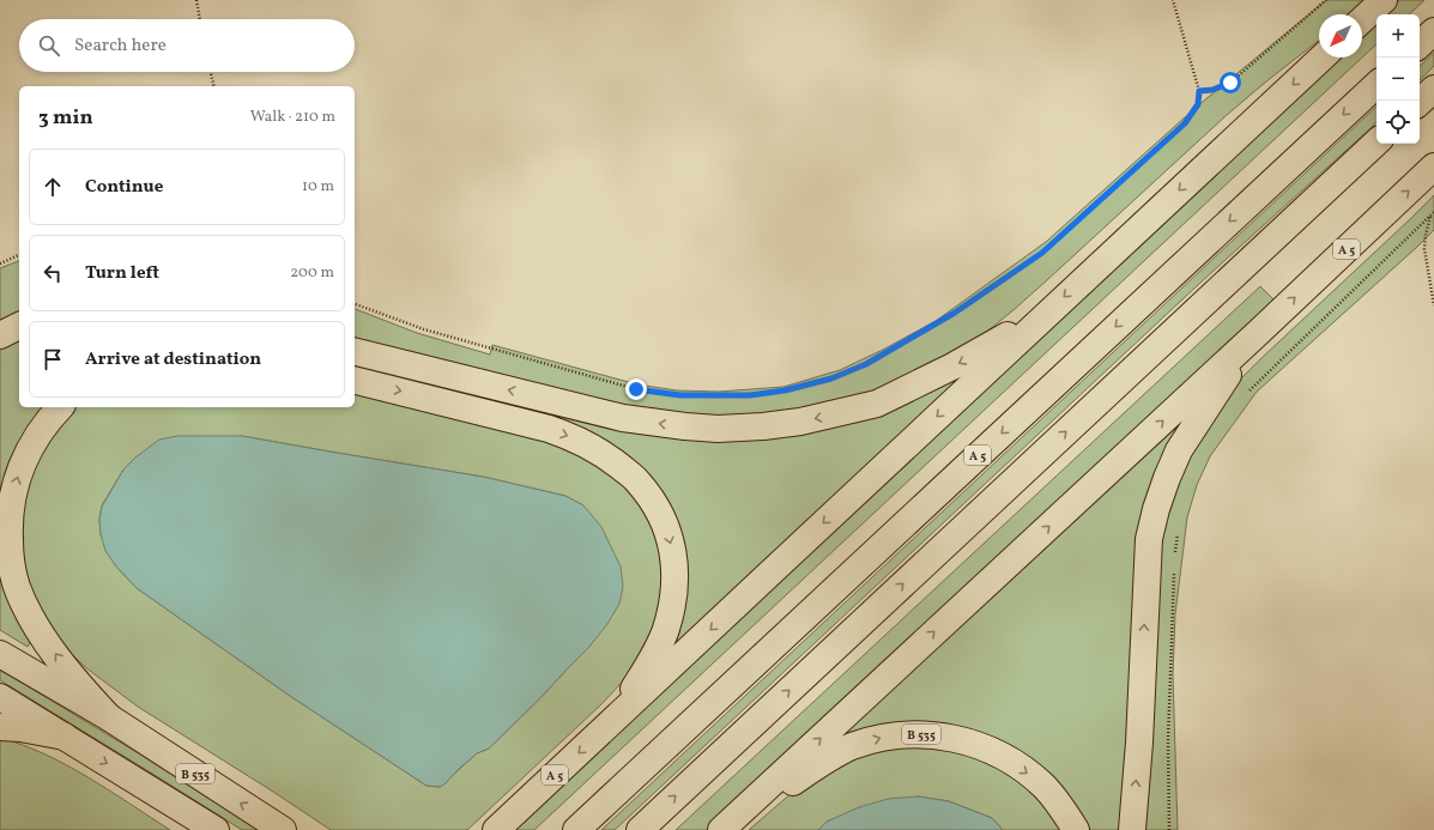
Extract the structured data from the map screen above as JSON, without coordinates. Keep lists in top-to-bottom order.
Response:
{
  "streets": {
    "highway": ["A 5", "B 535"]
  },
  "crossings": [
    ["A 5", "B 535"]
  ],
  "north": "bottom left",
  "page": {
    "map_buttons": ["+", "−"],
    "search": "Search here",
    "heading": ["3 min", "Walk · 210 m"],
    "list": [
      ["Continue", "10 m"],
      ["Turn left", "200 m"],
      "Arrive at destination"
    ]
  }
}
